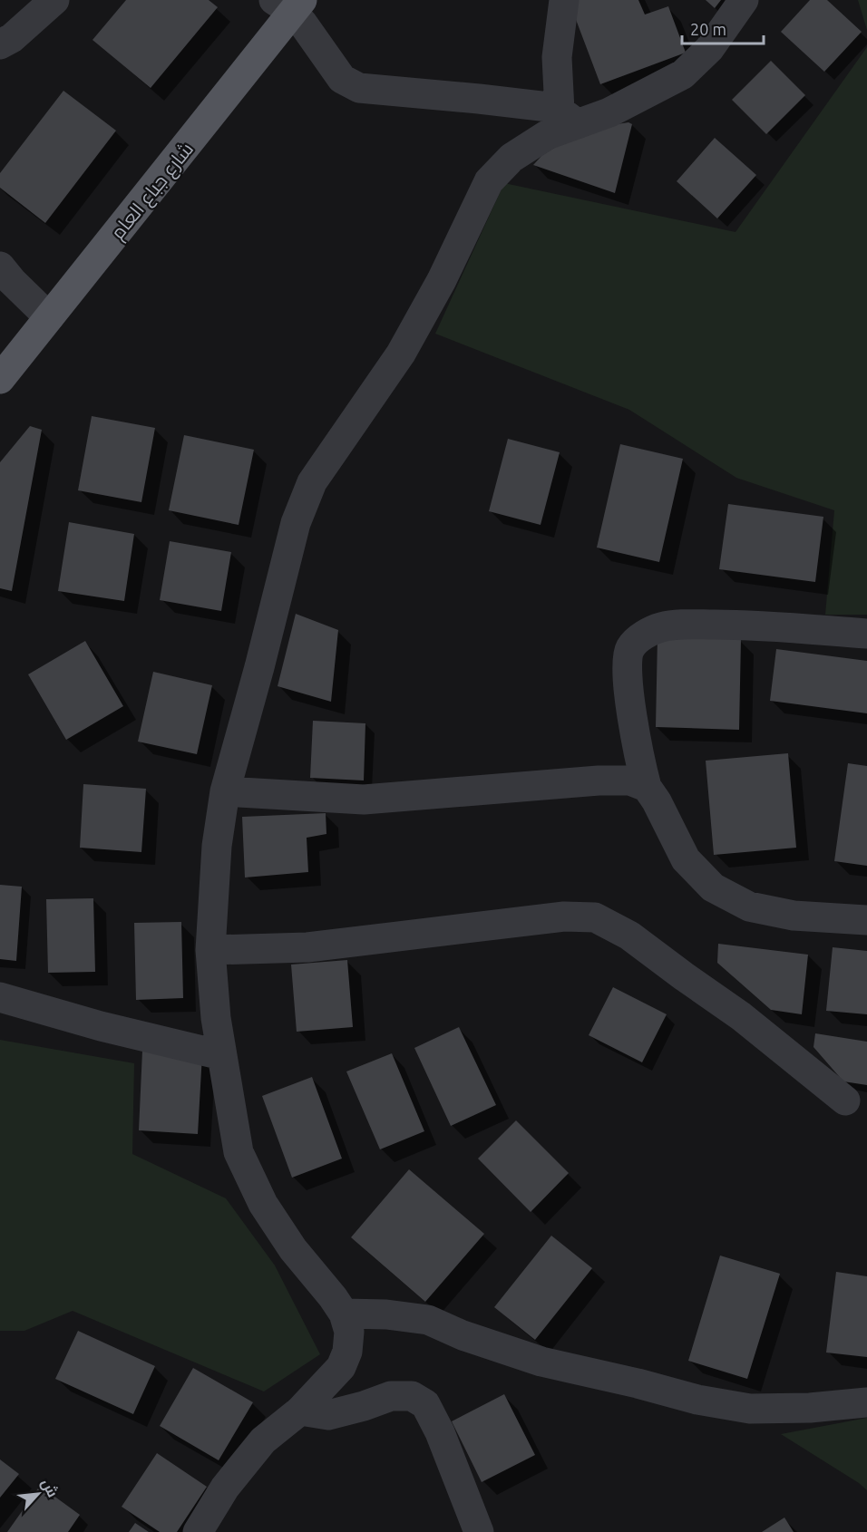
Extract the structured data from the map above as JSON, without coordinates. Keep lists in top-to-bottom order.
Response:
{
  "streets": {
    "main road": ["شارع جباع العام"]
  },
  "scale_bar": "20 m",
  "north": "top right"
}
